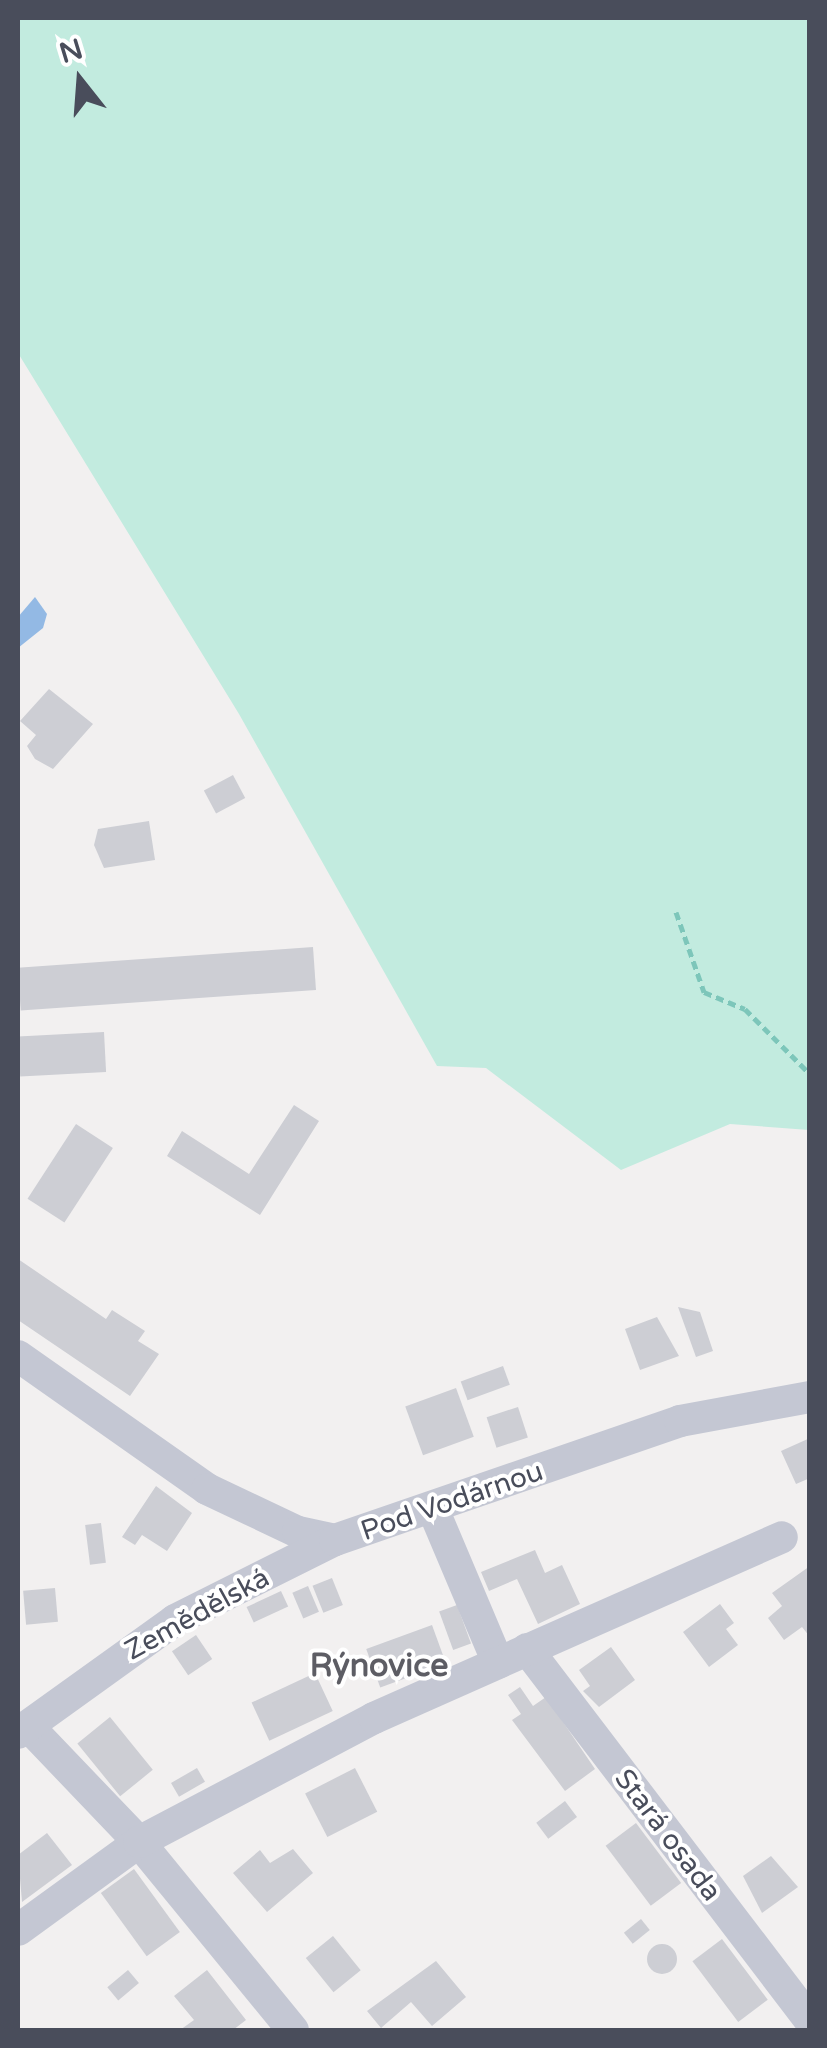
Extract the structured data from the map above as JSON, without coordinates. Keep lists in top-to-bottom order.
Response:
{
  "streets": {
    "street": ["Pod Vodárnou", "Zemědělská", "Stará osada"]
  },
  "crossings": [
    ["Pod Vodárnou", "Zemědělská"],
    ["Pod Vodárnou", "Stará osada"]
  ],
  "districts": ["Rýnovice"],
  "north": "top"
}
